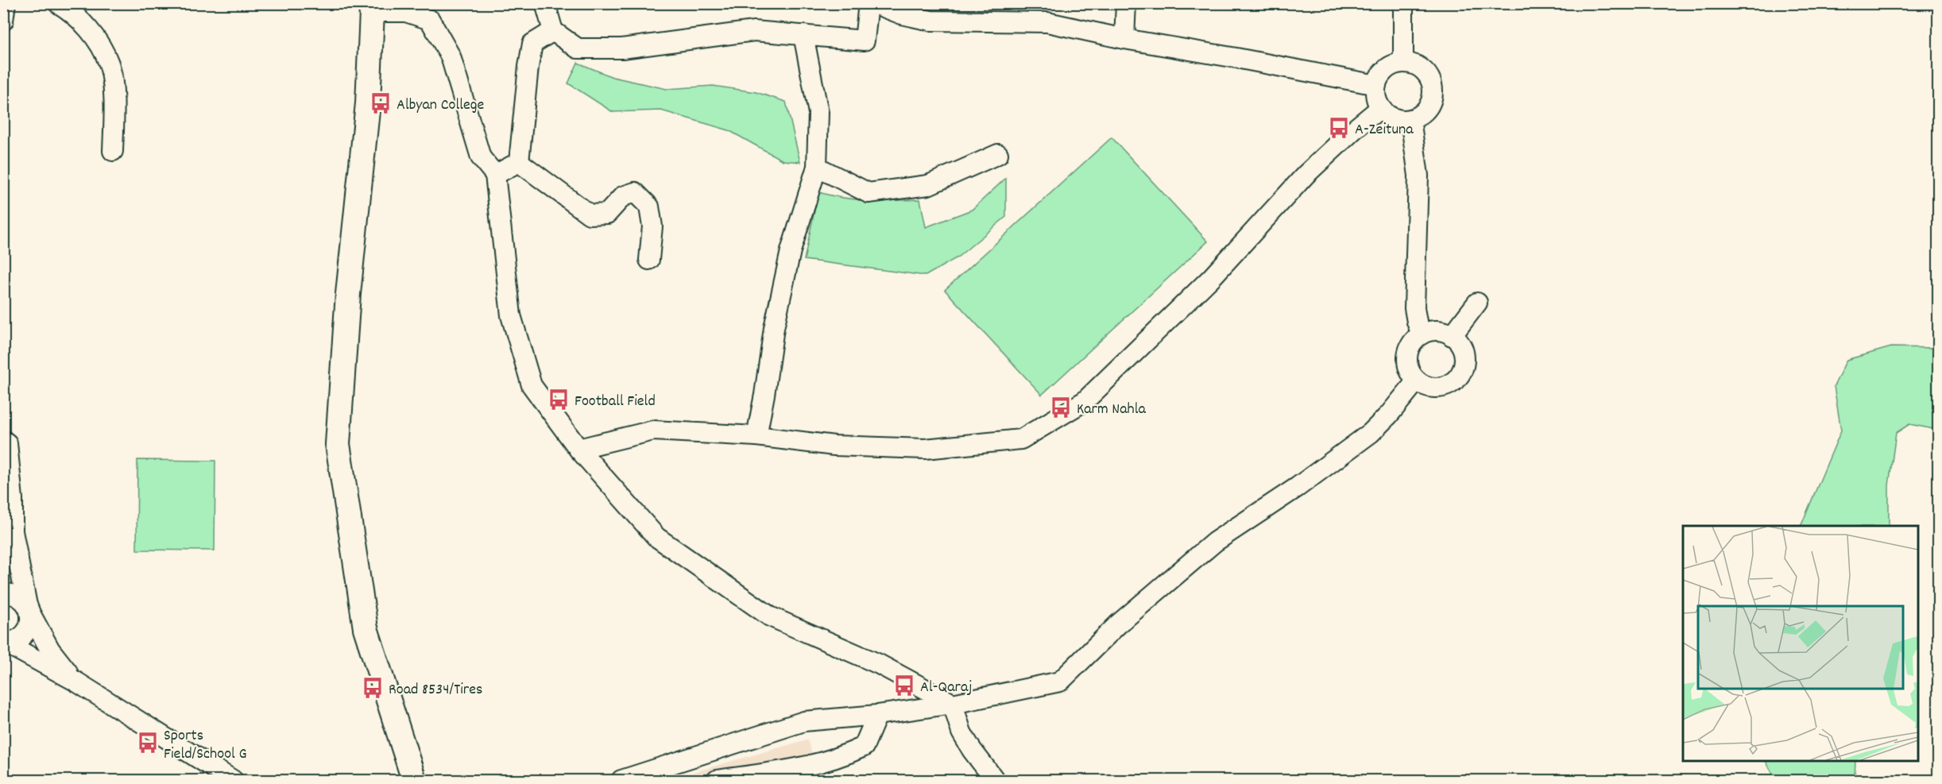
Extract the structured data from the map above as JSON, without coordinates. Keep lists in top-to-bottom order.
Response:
{
  "places": {
    "bus stop": [
      "Albyan College",
      "A-Zeituna",
      "Football Field",
      "Karm Nahla",
      "Al-Qaraj",
      "Road 8534/Tires",
      "Sports Field/School G"
    ]
  }
}
